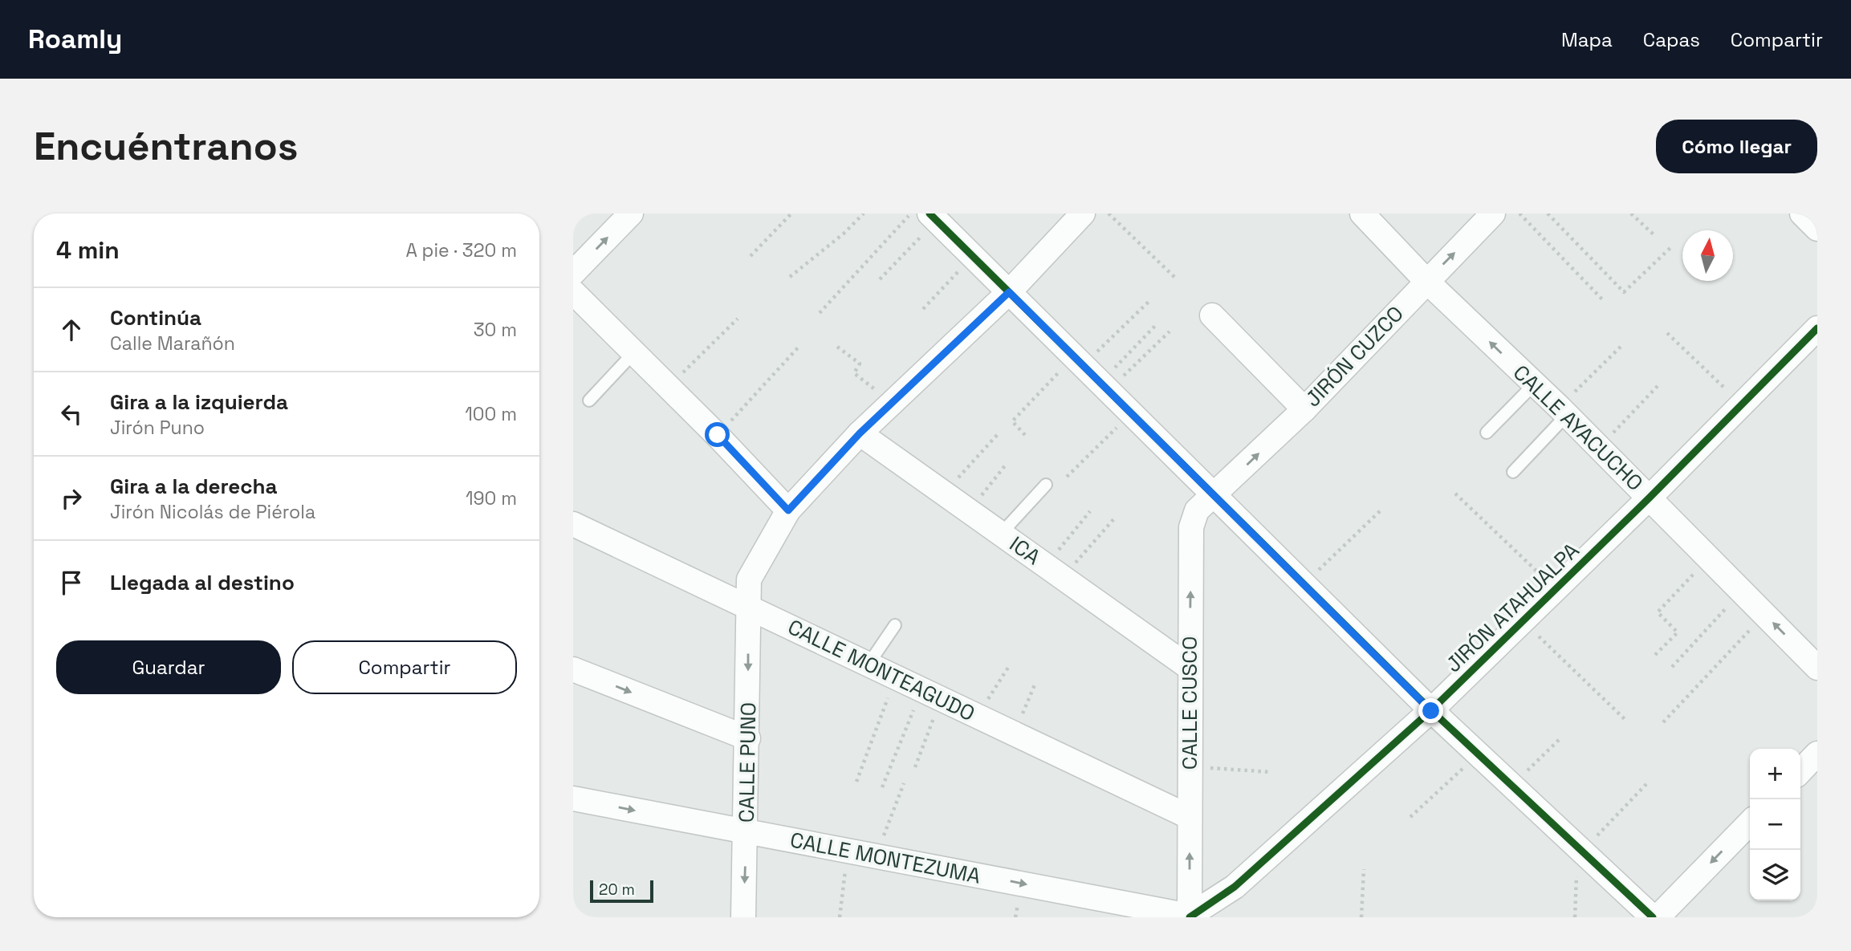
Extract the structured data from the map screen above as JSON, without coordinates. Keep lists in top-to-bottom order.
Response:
{
  "streets": {
    "street": [
      "JIRÓN CUZCO",
      "CALLE AYACUCHO",
      "ICA",
      "JIRÓN ATAHUALPA",
      "CALLE MONTEAGUDO",
      "CALLE CUSCO",
      "CALLE PUNO",
      "CALLE MONTEZUMA"
    ]
  },
  "crossings": [
    ["JIRÓN CUZCO", "CALLE AYACUCHO"],
    ["JIRÓN CUZCO", "CALLE CUSCO"],
    ["CALLE AYACUCHO", "JIRÓN ATAHUALPA"],
    ["ICA", "CALLE CUSCO"],
    ["ICA", "CALLE PUNO"],
    ["JIRÓN ATAHUALPA", "CALLE CUSCO"],
    ["JIRÓN ATAHUALPA", "CALLE MONTEZUMA"],
    ["CALLE MONTEAGUDO", "CALLE CUSCO"],
    ["CALLE MONTEAGUDO", "CALLE PUNO"],
    ["CALLE CUSCO", "CALLE MONTEZUMA"],
    ["CALLE PUNO", "CALLE MONTEZUMA"]
  ],
  "one_way": ["JIRÓN CUZCO", "CALLE CUSCO"],
  "scale_bar": "20 m",
  "north": "top",
  "page": {
    "header": "Roamly",
    "nav": ["Mapa", "Capas", "Compartir"],
    "buttons": [
      "Cómo llegar",
      ["Guardar", "Compartir"]
    ],
    "title": "Encuéntranos",
    "heading": ["4 min", "A pie · 320 m"],
    "list": [
      ["Continúa", "Calle Marañón", "30 m"],
      ["Gira a la izquierda", "Jirón Puno", "100 m"],
      ["Gira a la derecha", "Jirón Nicolás de Piérola", "190 m"],
      "Llegada al destino"
    ],
    "map_buttons": ["+", "−"],
    "scale": "20 m"
  }
}
